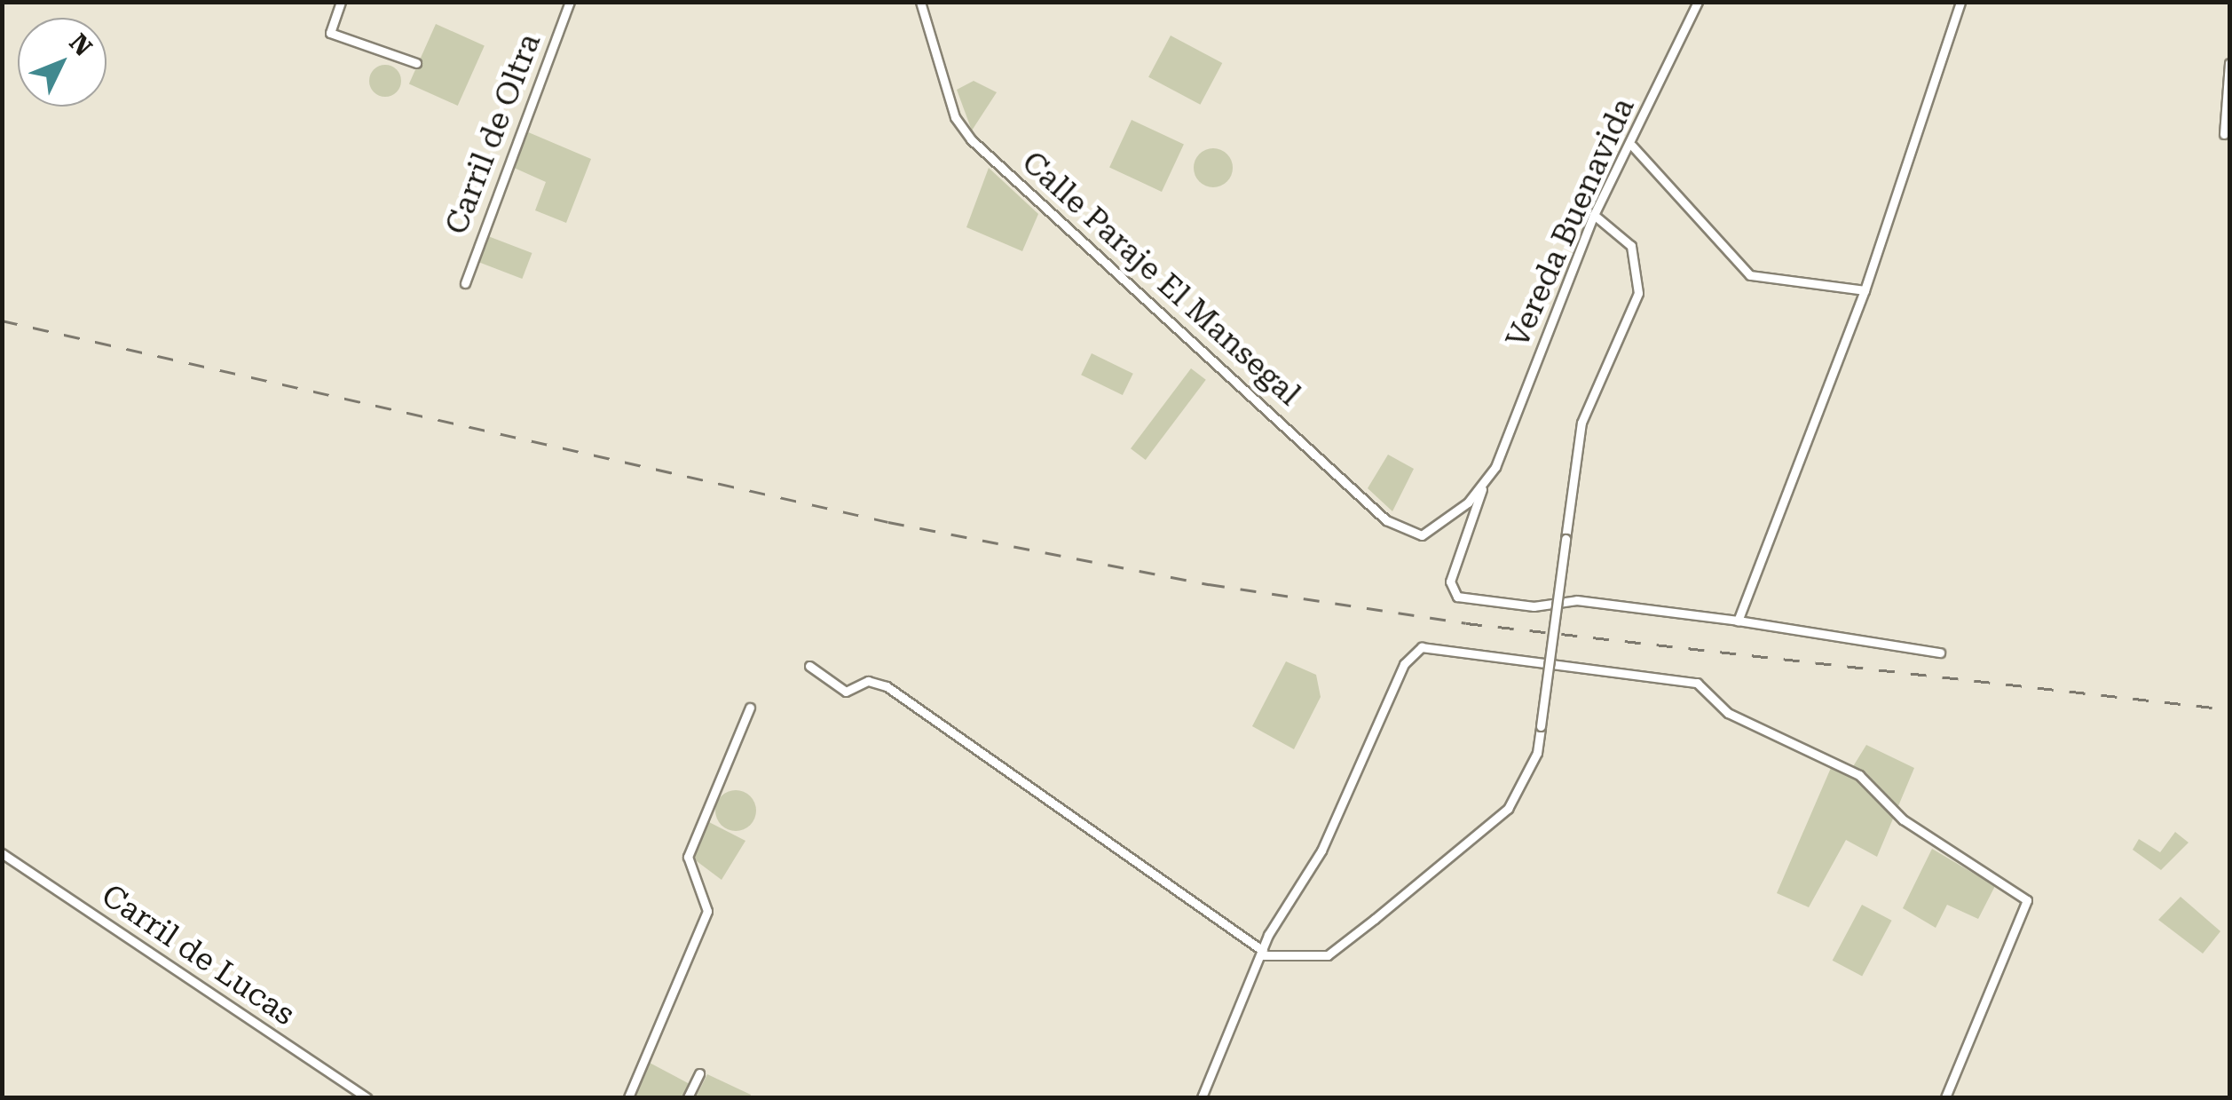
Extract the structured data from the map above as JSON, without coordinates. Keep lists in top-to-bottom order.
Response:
{
  "streets": {
    "street": [
      "Carril de Oltra",
      "Vereda Buenavida",
      "Calle Paraje El Mansegal",
      "Carril de Lucas"
    ]
  },
  "crossings": [
    ["Vereda Buenavida", "Calle Paraje El Mansegal"]
  ],
  "north": "top right"
}
